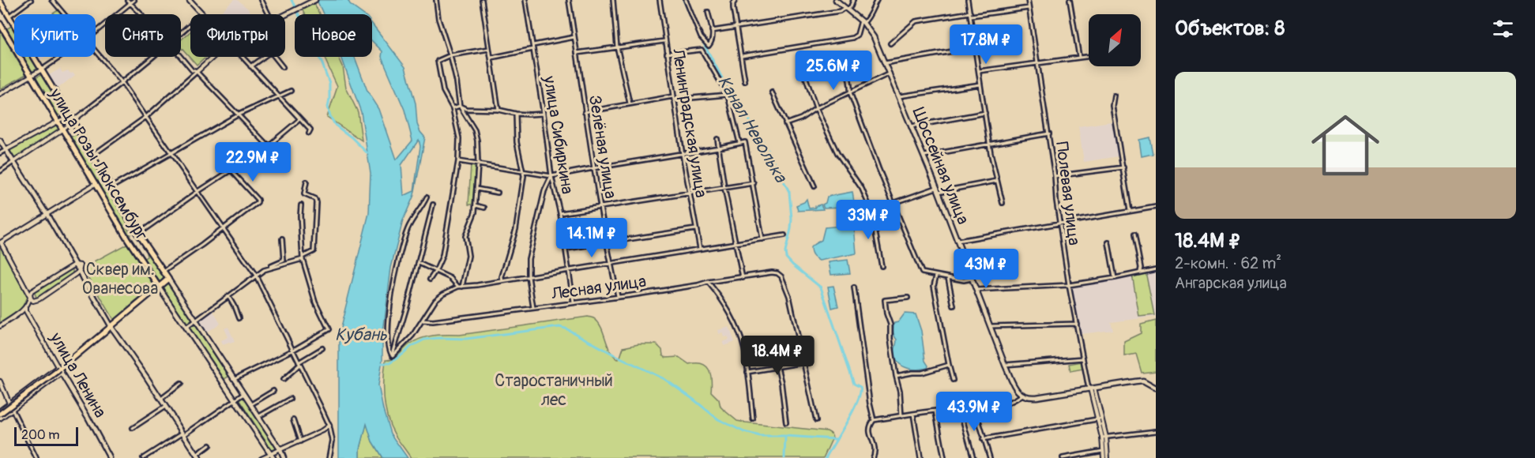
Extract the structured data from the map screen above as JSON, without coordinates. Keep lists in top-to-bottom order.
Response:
{
  "streets": {
    "main road": ["улица Розы Люксембург", "Шоссейная улица", "улица Ленина"],
    "street": [
      "Ленинградская улица",
      "улица Сибиркина",
      "Зелёная улица",
      "Полевая улица",
      "Лесная улица"
    ]
  },
  "crossings": [
    ["улица Сибиркина", "Лесная улица"],
    ["Зелёная улица", "Лесная улица"]
  ],
  "water": ["Канал Неволька", "Кубань"],
  "parks": ["Сквер им. Ованесова", "Старостаничный лес"],
  "scale_bar": "200 m",
  "north": "top right",
  "page": {
    "heading": "Объектов: 8",
    "chip": [
      "Купить",
      "Снять",
      "Фильтры",
      "Новое"
    ],
    "price": [
      "17.8M ₽",
      "25.6M ₽",
      "22.9M ₽",
      "33M ₽",
      "14.1M ₽",
      "43M ₽",
      "18.4M ₽",
      "43.9M ₽"
    ],
    "list": [
      {
        "name": "18.4M ₽",
        "note": "2-комн. · 62 m² · Ангарская улица"
      }
    ],
    "scale": "200 m"
  }
}
